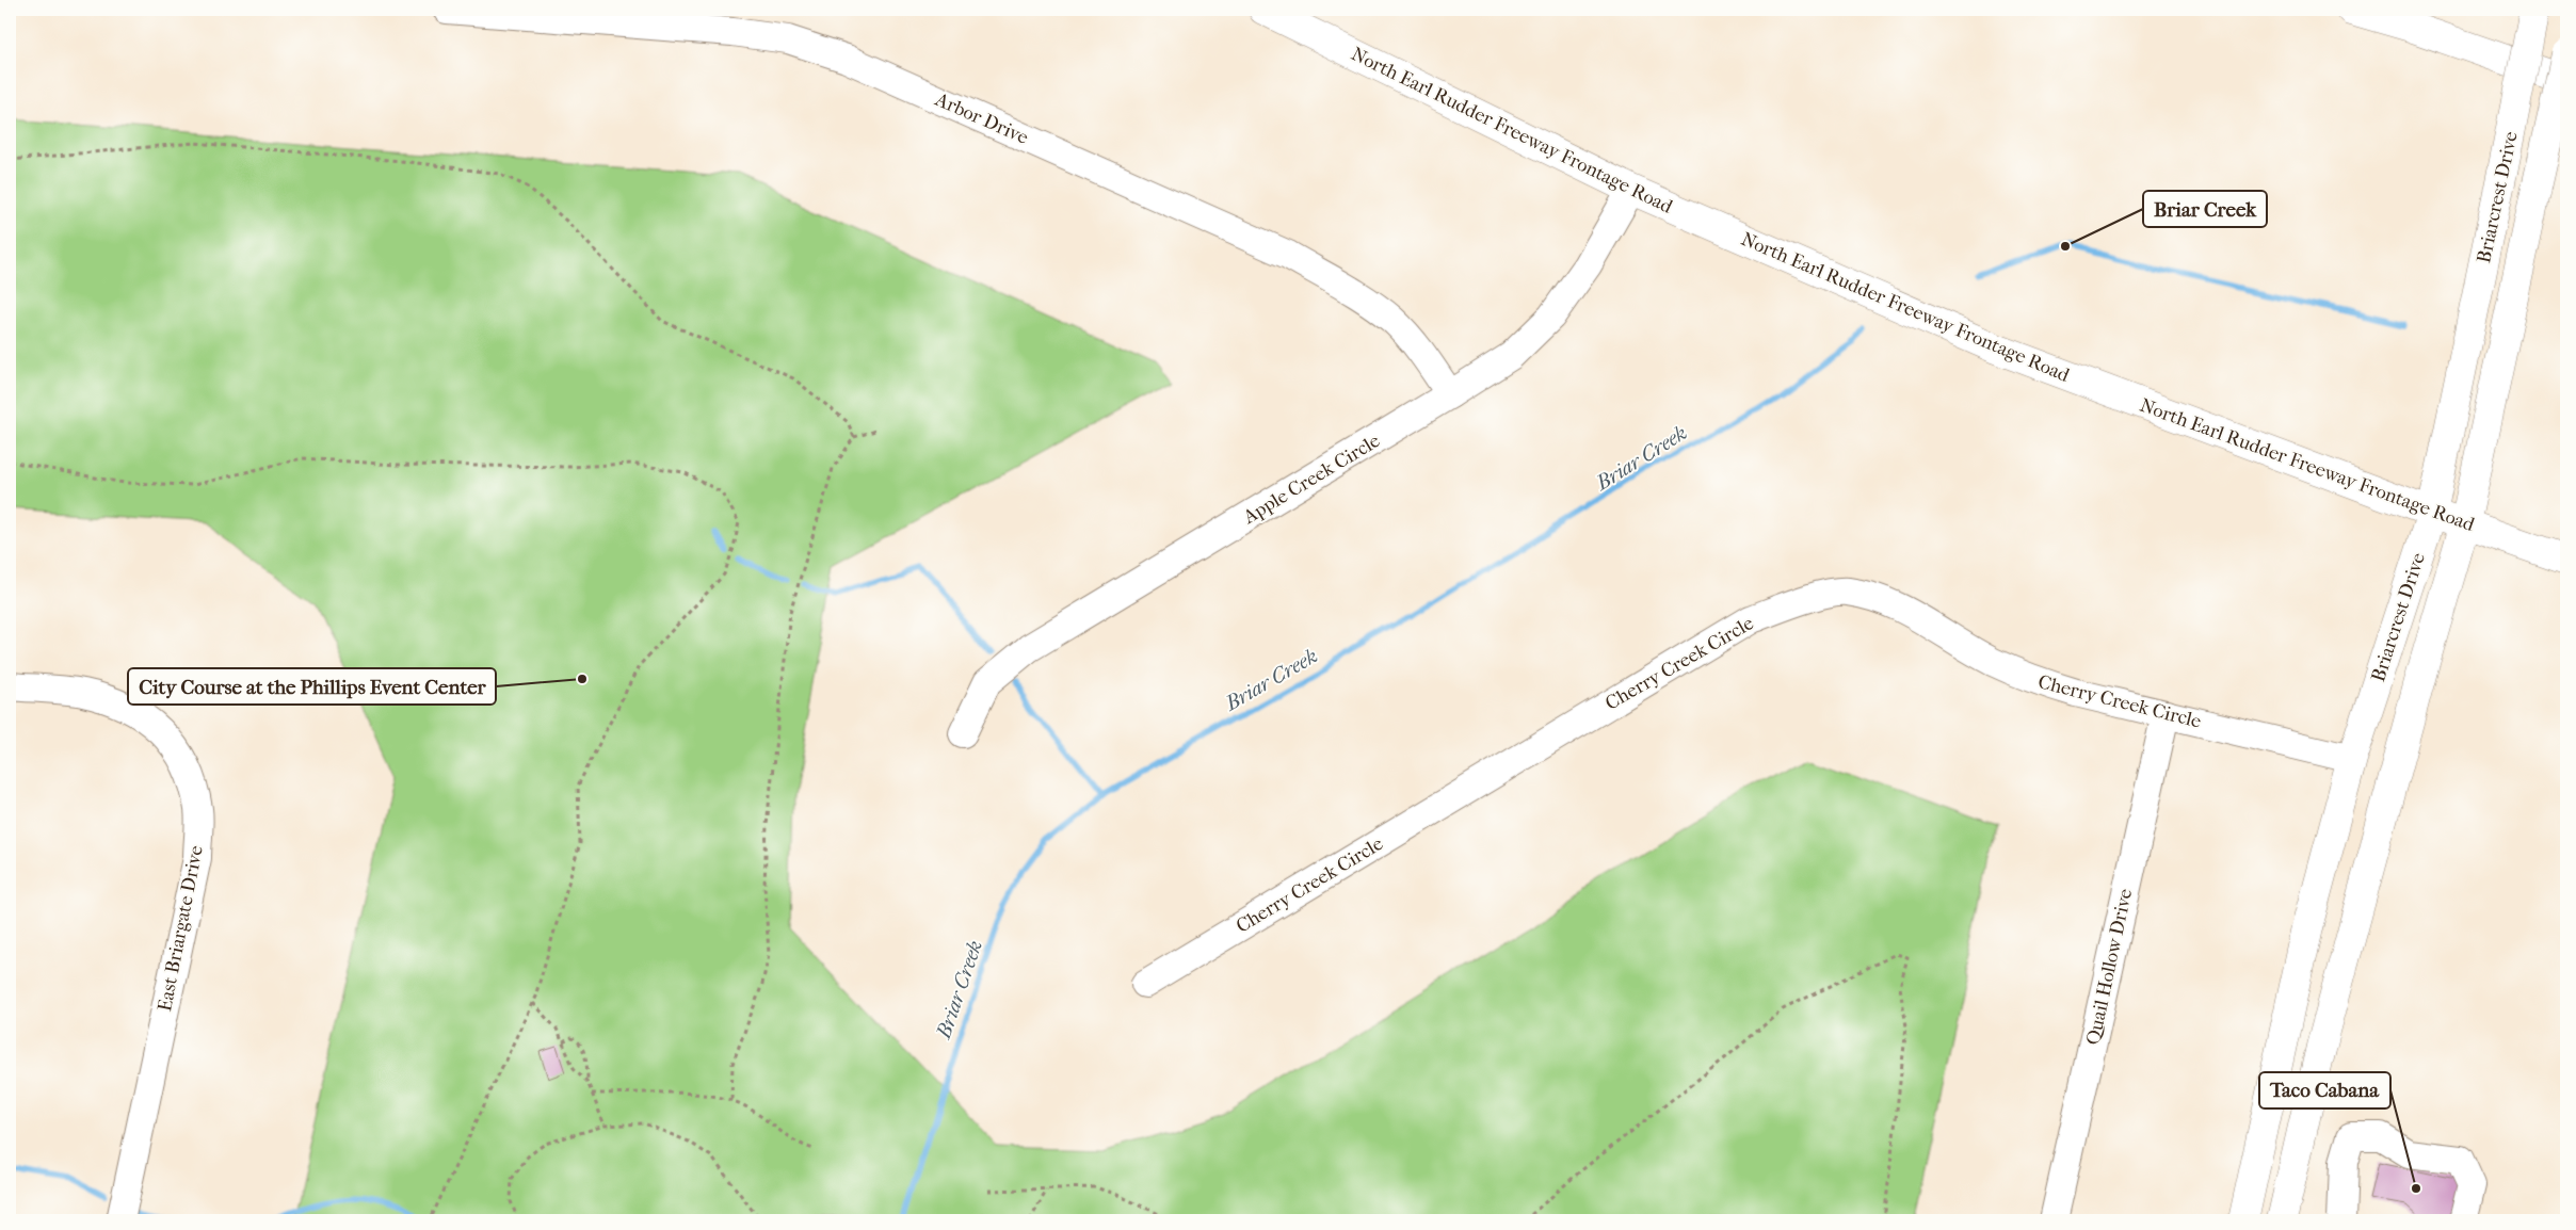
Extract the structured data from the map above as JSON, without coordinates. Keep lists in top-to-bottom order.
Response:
{
  "streets": {
    "main road": ["North Earl Rudder Freeway Frontage Road", "Briarcrest Drive"],
    "street": [
      "Arbor Drive",
      "Apple Creek Circle",
      "Cherry Creek Circle",
      "East Briargate Drive",
      "Quail Hollow Drive"
    ]
  },
  "crossings": [
    ["Arbor Drive", "Apple Creek Circle"],
    ["North Earl Rudder Freeway Frontage Road", "Briarcrest Drive"],
    ["North Earl Rudder Freeway Frontage Road", "Apple Creek Circle"],
    ["Briarcrest Drive", "Cherry Creek Circle"],
    ["Cherry Creek Circle", "Quail Hollow Drive"]
  ],
  "water": ["Briar Creek"],
  "places": ["Briar Creek", "City Course at the Phillips Event Center", "Taco Cabana"]
}
